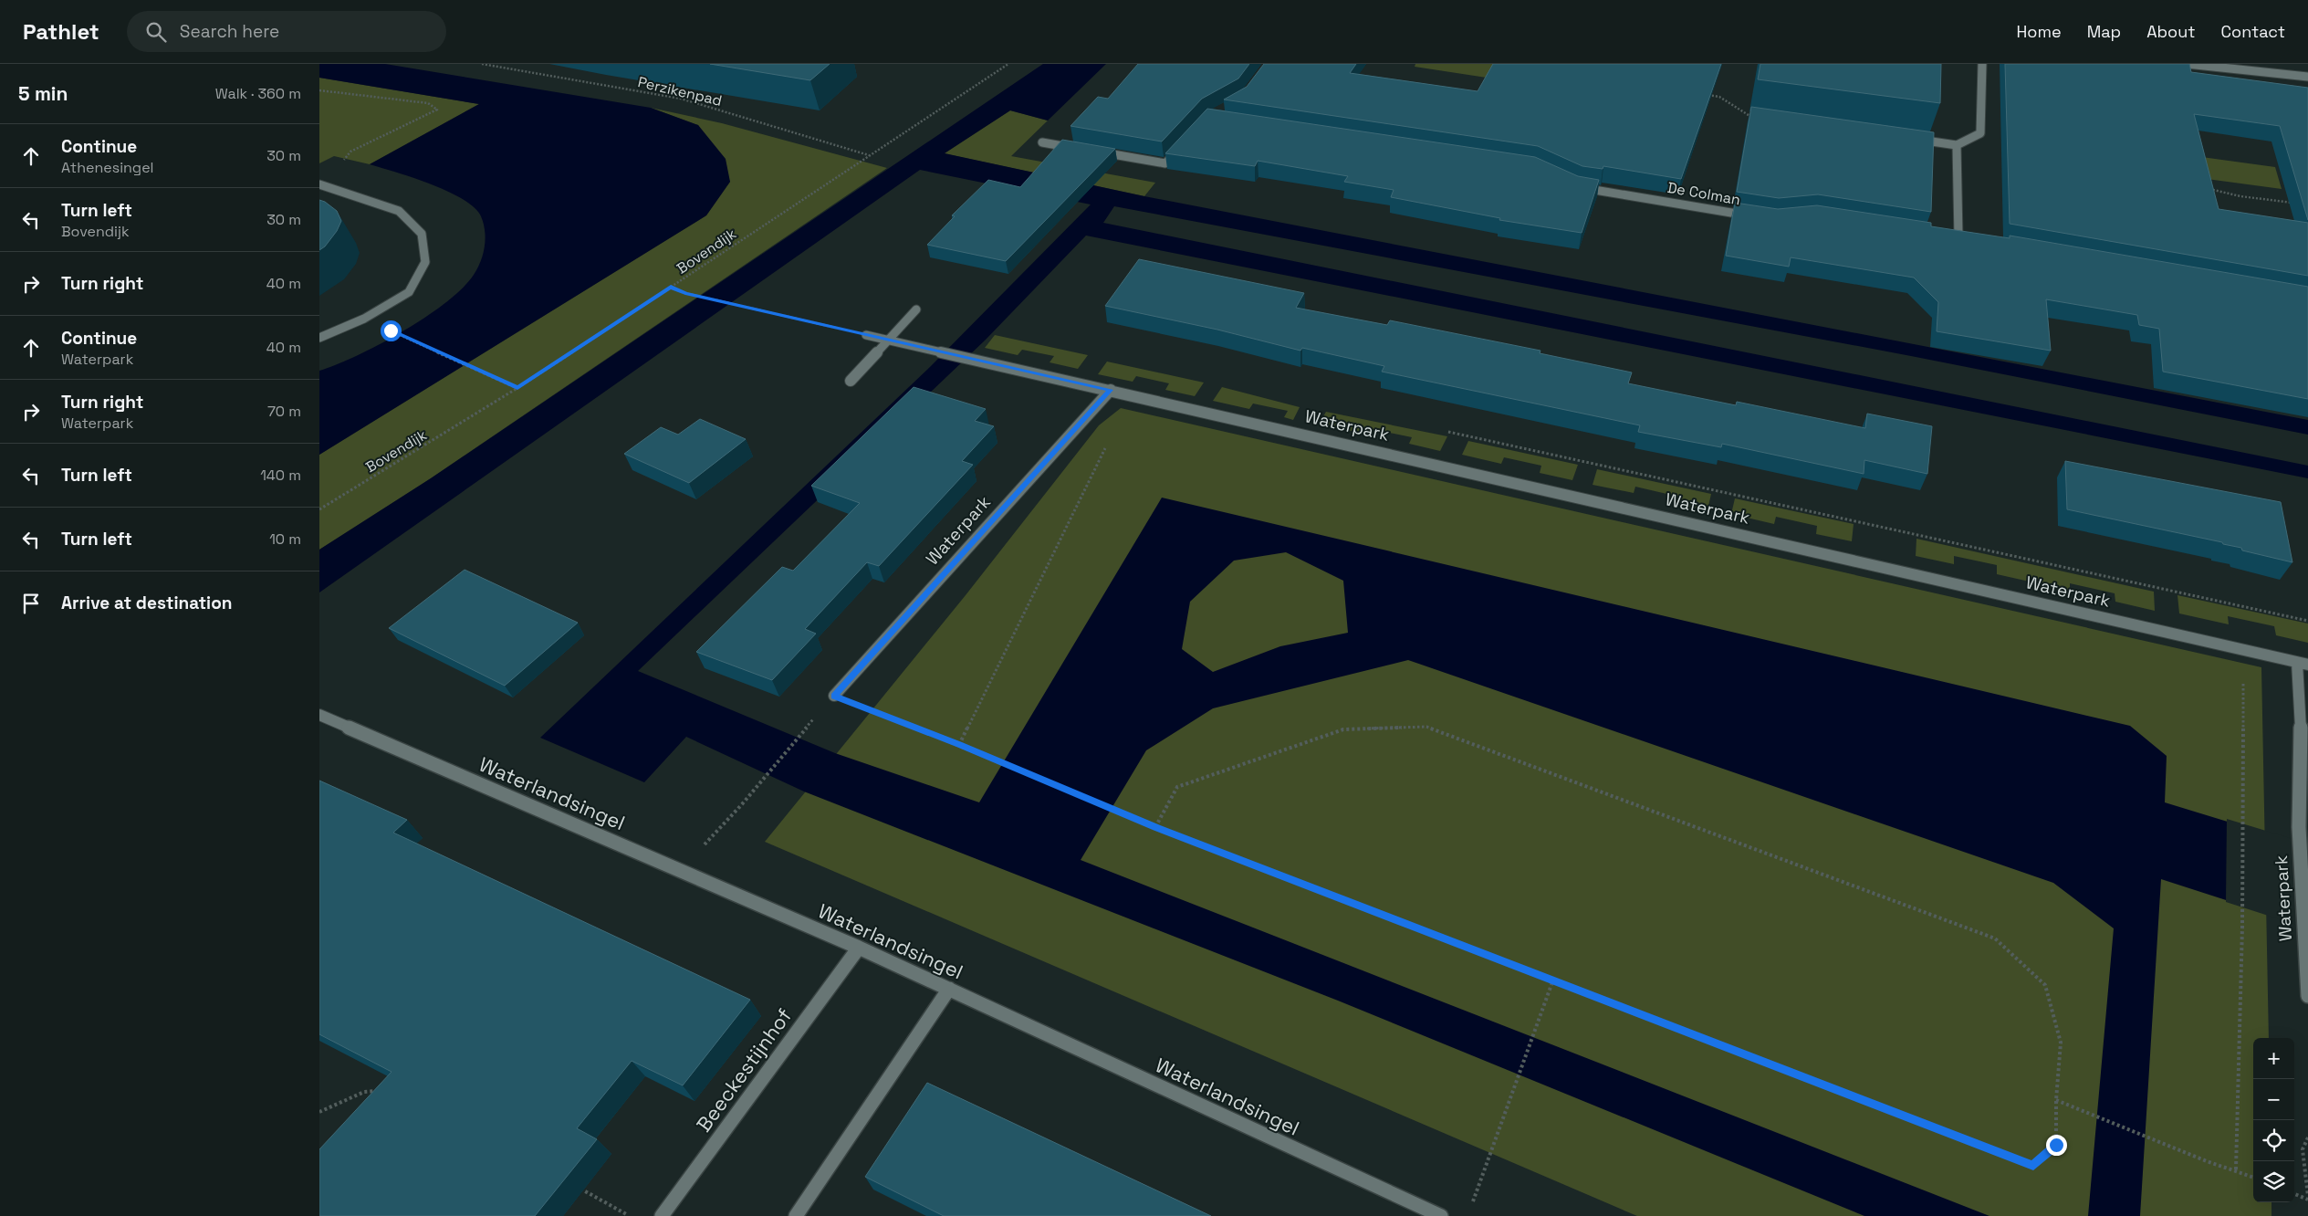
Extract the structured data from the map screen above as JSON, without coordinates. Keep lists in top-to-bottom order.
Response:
{
  "streets": {
    "street": [
      "De Colman",
      "Waterpark",
      "Waterlandsingel",
      "Beeckestijnhof"
    ],
    "path": ["Perzikenpad", "Bovendijk"]
  },
  "crossings": [
    ["Perzikenpad", "Bovendijk"],
    ["Waterlandsingel", "Beeckestijnhof"]
  ],
  "page": {
    "header": "Pathlet",
    "search": "Search here",
    "nav": [
      "Home",
      "Map",
      "About",
      "Contact"
    ],
    "heading": ["5 min", "Walk · 360 m"],
    "list": [
      ["Continue", "Athenesingel", "30 m"],
      ["Turn left", "Bovendijk", "30 m"],
      ["Turn right", "40 m"],
      ["Continue", "Waterpark", "40 m"],
      ["Turn right", "Waterpark", "70 m"],
      ["Turn left", "140 m"],
      ["Turn left", "10 m"],
      "Arrive at destination"
    ],
    "map_buttons": ["+", "−"]
  }
}
